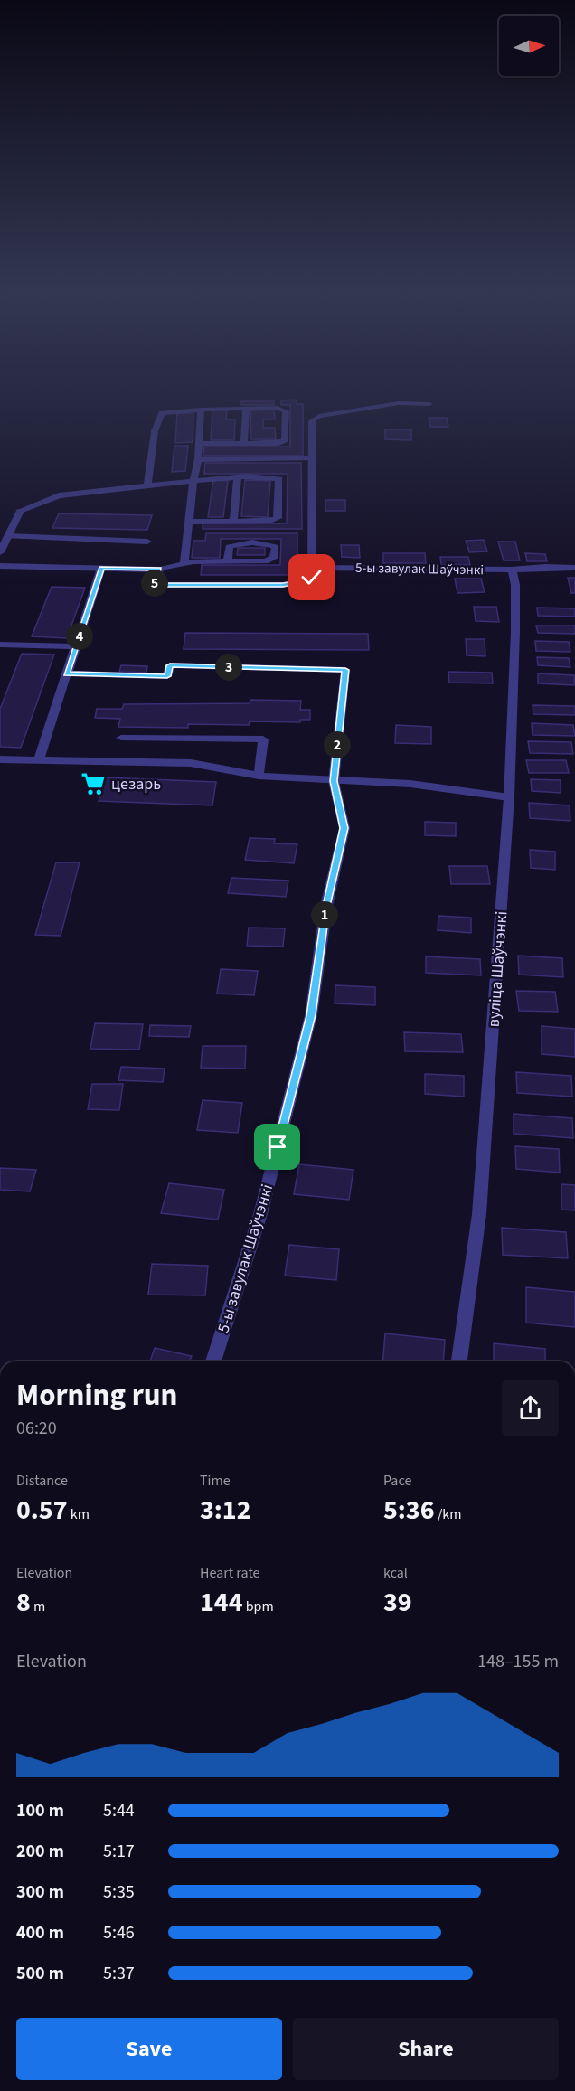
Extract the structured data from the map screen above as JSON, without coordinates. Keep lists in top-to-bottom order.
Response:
{
  "streets": {
    "street": ["5-ы завулак Шаўчэнкі", "вуліца Шаўчэнкі"]
  },
  "crossings": [
    ["5-ы завулак Шаўчэнкі", "вуліца Шаўчэнкі"]
  ],
  "places": {
    "supermarket": ["цезарь"]
  },
  "north": "right",
  "page": {
    "pins": [
      "5",
      "4",
      "3",
      "2",
      "1"
    ],
    "heading": ["Morning run", "06:20"],
    "stats": [
      ["Distance", "0.57 km"],
      ["Time", "3:12"],
      ["Pace", "5:36 /km"],
      ["Elevation", "8 m"],
      ["Heart rate", "144 bpm"],
      ["kcal", "39"]
    ],
    "chart": ["Elevation", "148–155 m"],
    "list": [
      {
        "name": "100 m",
        "note": "5:44"
      },
      {
        "name": "200 m",
        "note": "5:17"
      },
      {
        "name": "300 m",
        "note": "5:35"
      },
      {
        "name": "400 m",
        "note": "5:46"
      },
      {
        "name": "500 m",
        "note": "5:37"
      }
    ],
    "buttons": ["Save", "Share"]
  }
}
